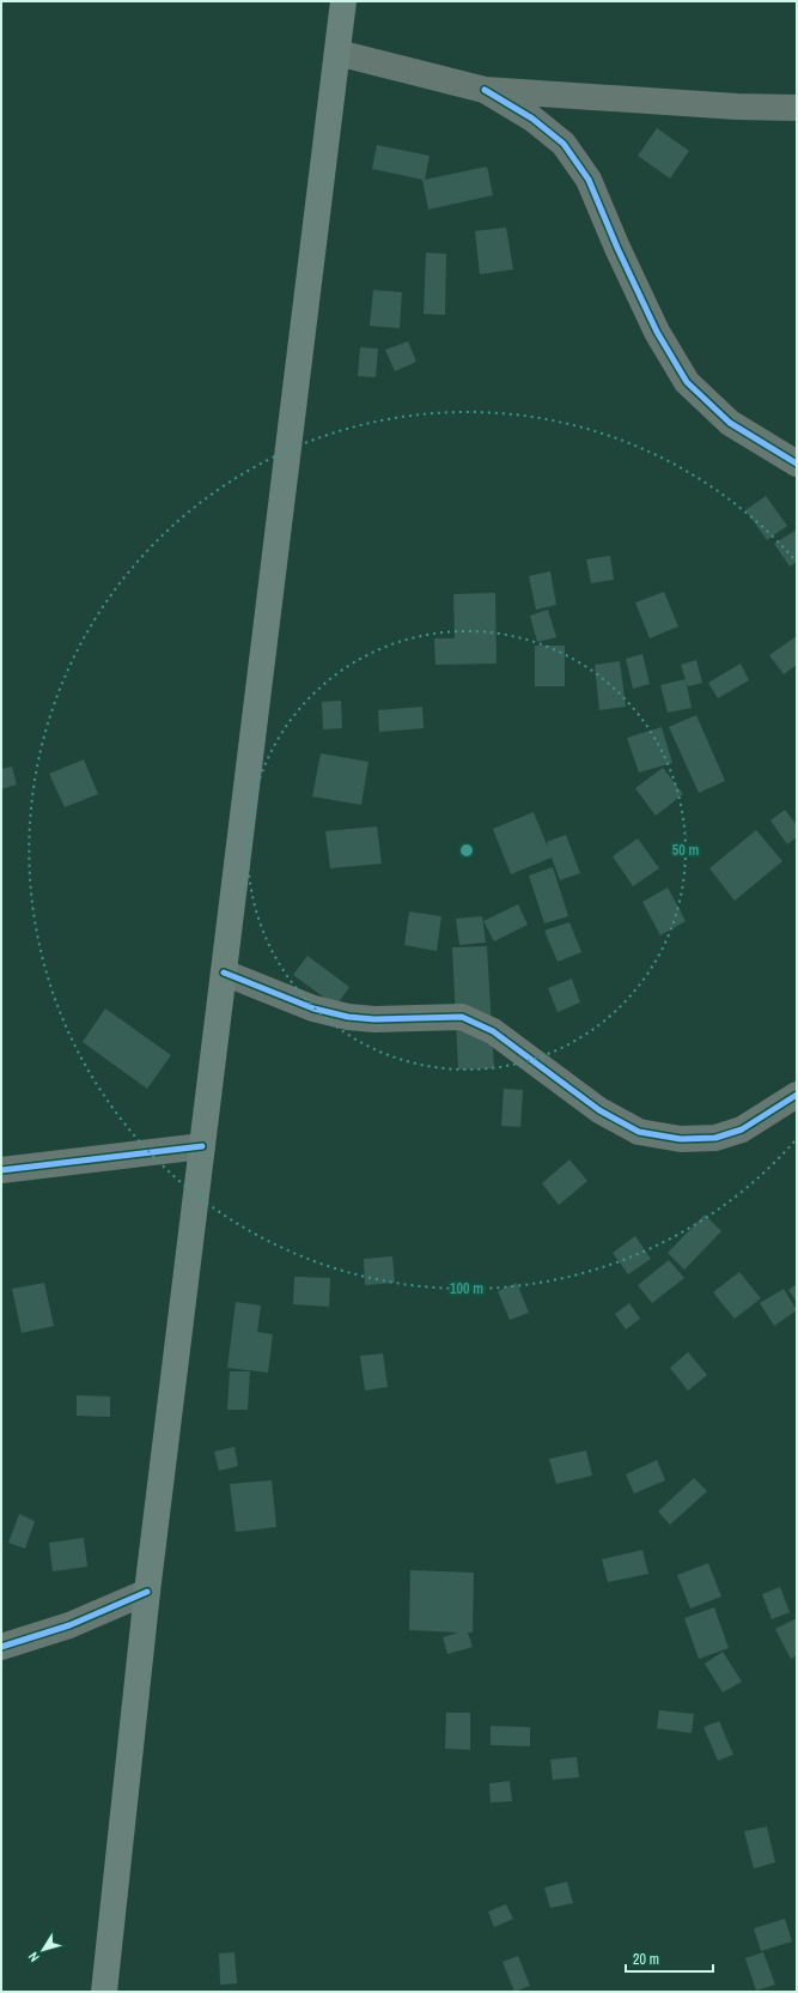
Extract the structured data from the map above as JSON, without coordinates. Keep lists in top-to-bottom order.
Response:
{
  "scale_bar": "20 m",
  "north": "bottom left",
  "rings": ["50 m", "100 m"]
}
